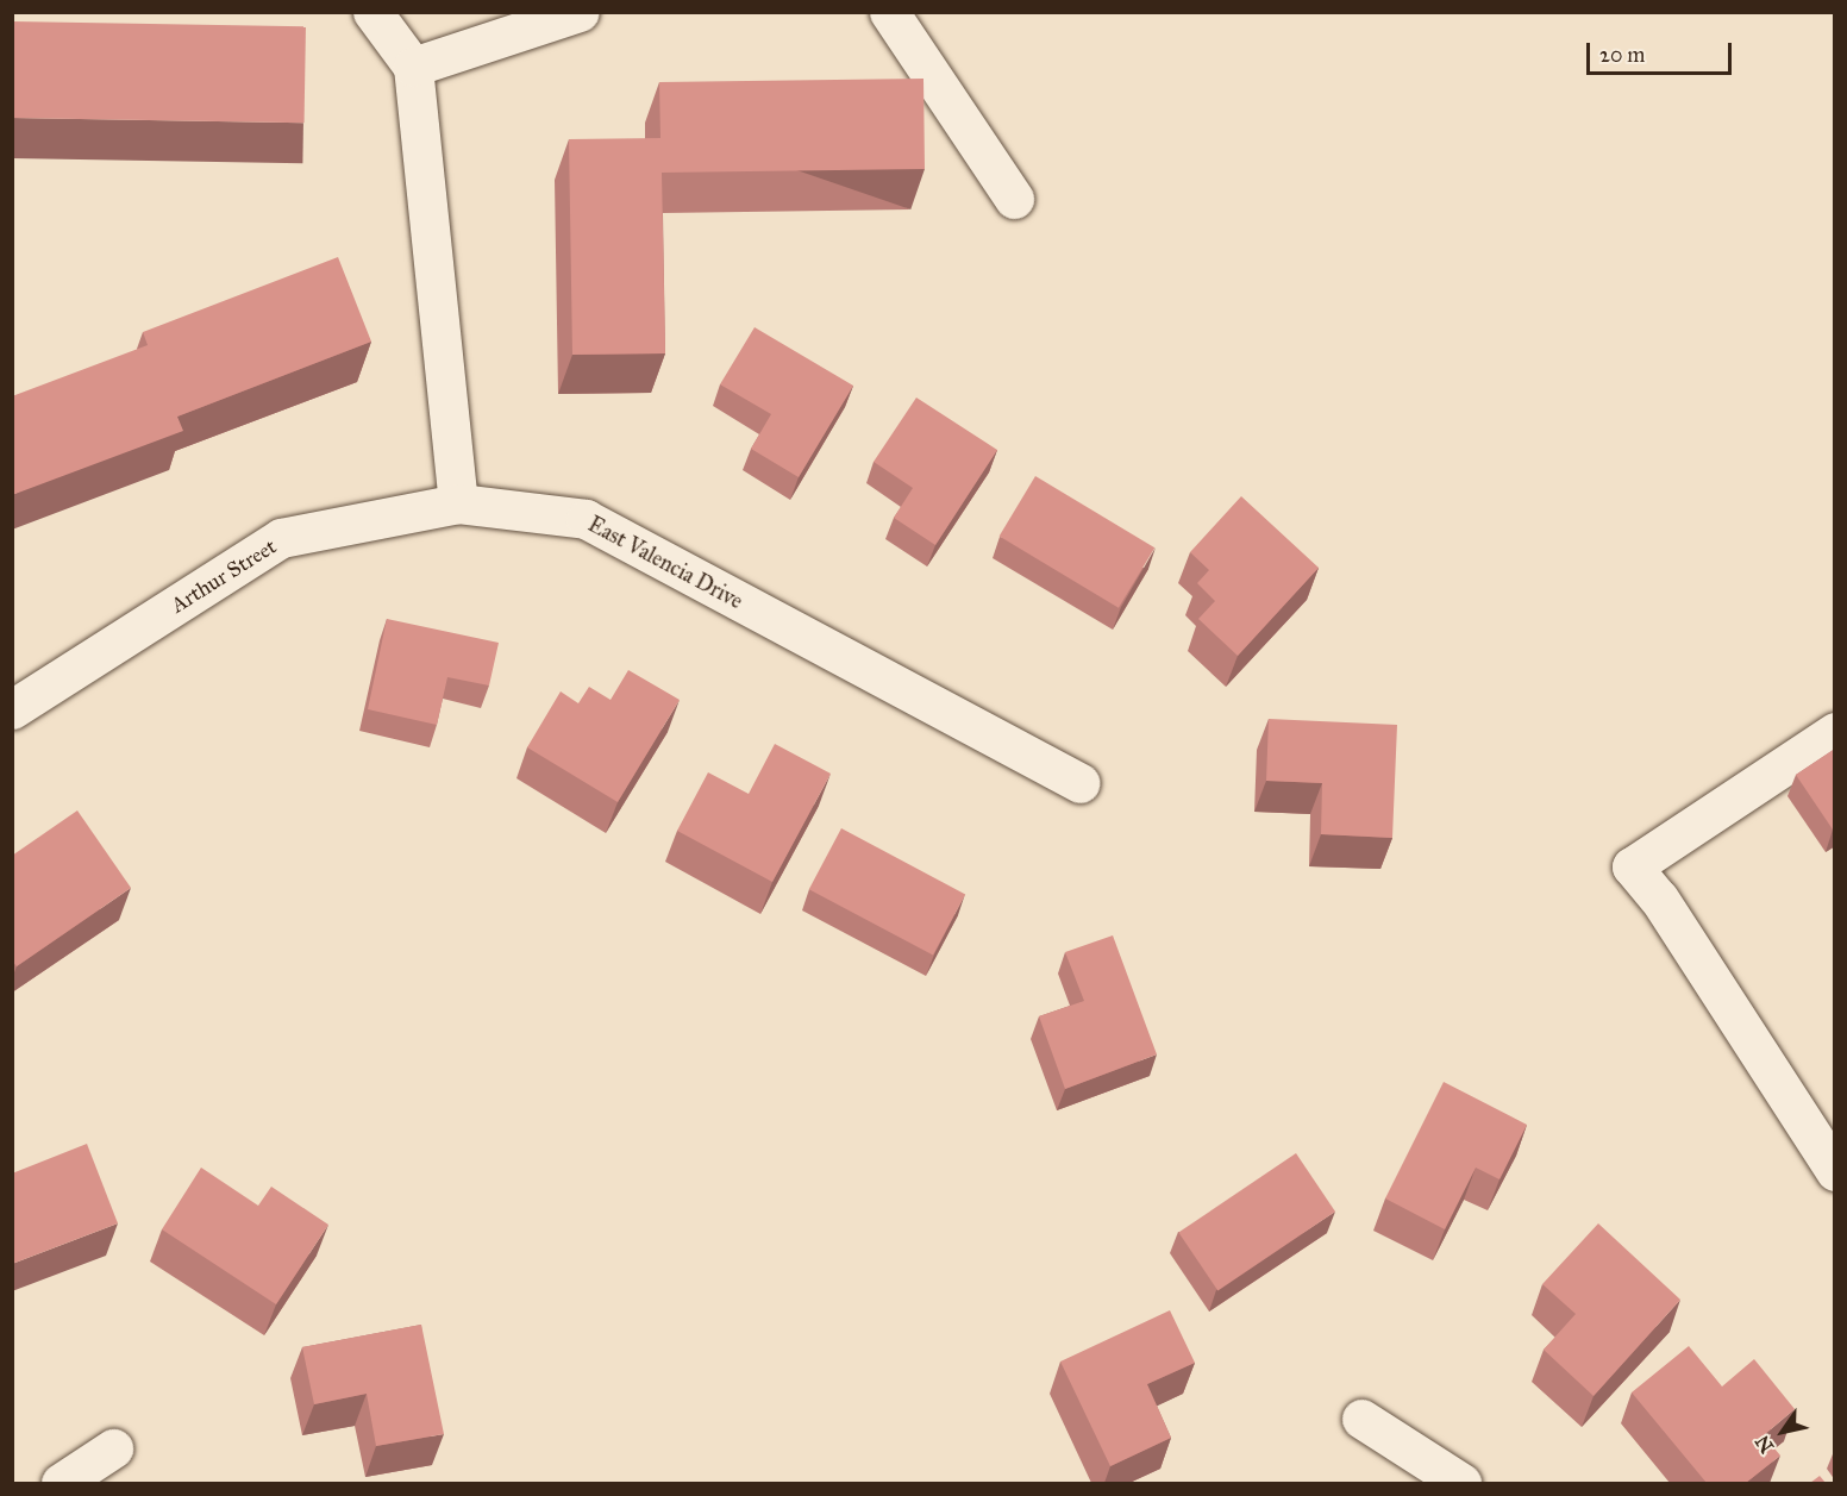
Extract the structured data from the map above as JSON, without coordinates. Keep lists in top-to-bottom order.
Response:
{
  "streets": {
    "street": ["East Valencia Drive", "Arthur Street"]
  },
  "crossings": [
    ["East Valencia Drive", "Arthur Street"]
  ],
  "scale_bar": "20 m",
  "north": "bottom left"
}
